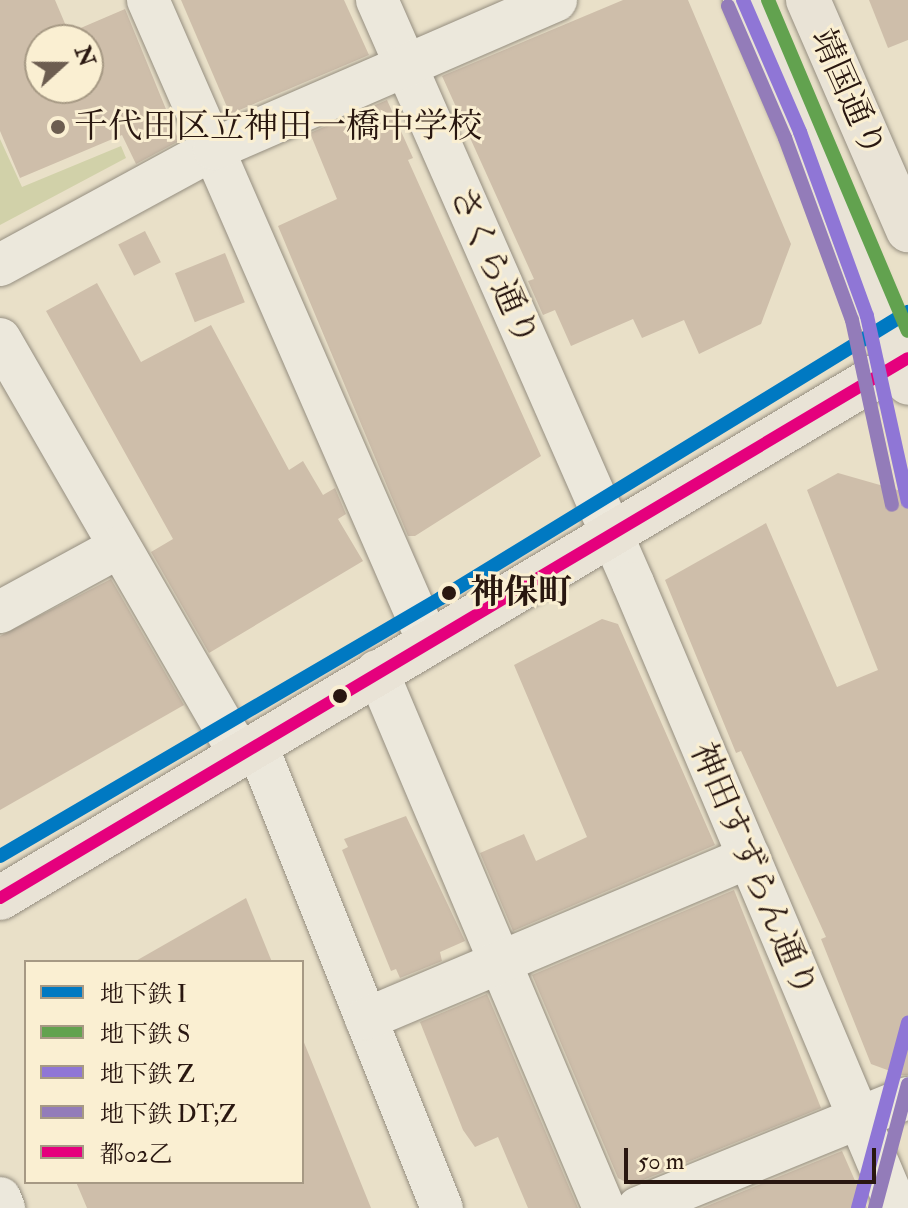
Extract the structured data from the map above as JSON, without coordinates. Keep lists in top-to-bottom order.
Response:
{
  "streets": {
    "main road": ["靖国通り"],
    "street": ["さくら通り", "神田すずらん通り"]
  },
  "crossings": [
    ["さくら通り", "神田すずらん通り"]
  ],
  "places": ["千代田区立神田一橋中学校", "神保町"],
  "lines": [
    "metro line S",
    "metro line Z",
    "metro line DT;Z",
    "metro line I",
    "transit line 都02乙"
  ],
  "legend": [
    "地下鉄 I",
    "地下鉄 S",
    "地下鉄 Z",
    "地下鉄 DT;Z",
    "都02乙"
  ],
  "scale_bar": "50 m",
  "north": "right"
}
